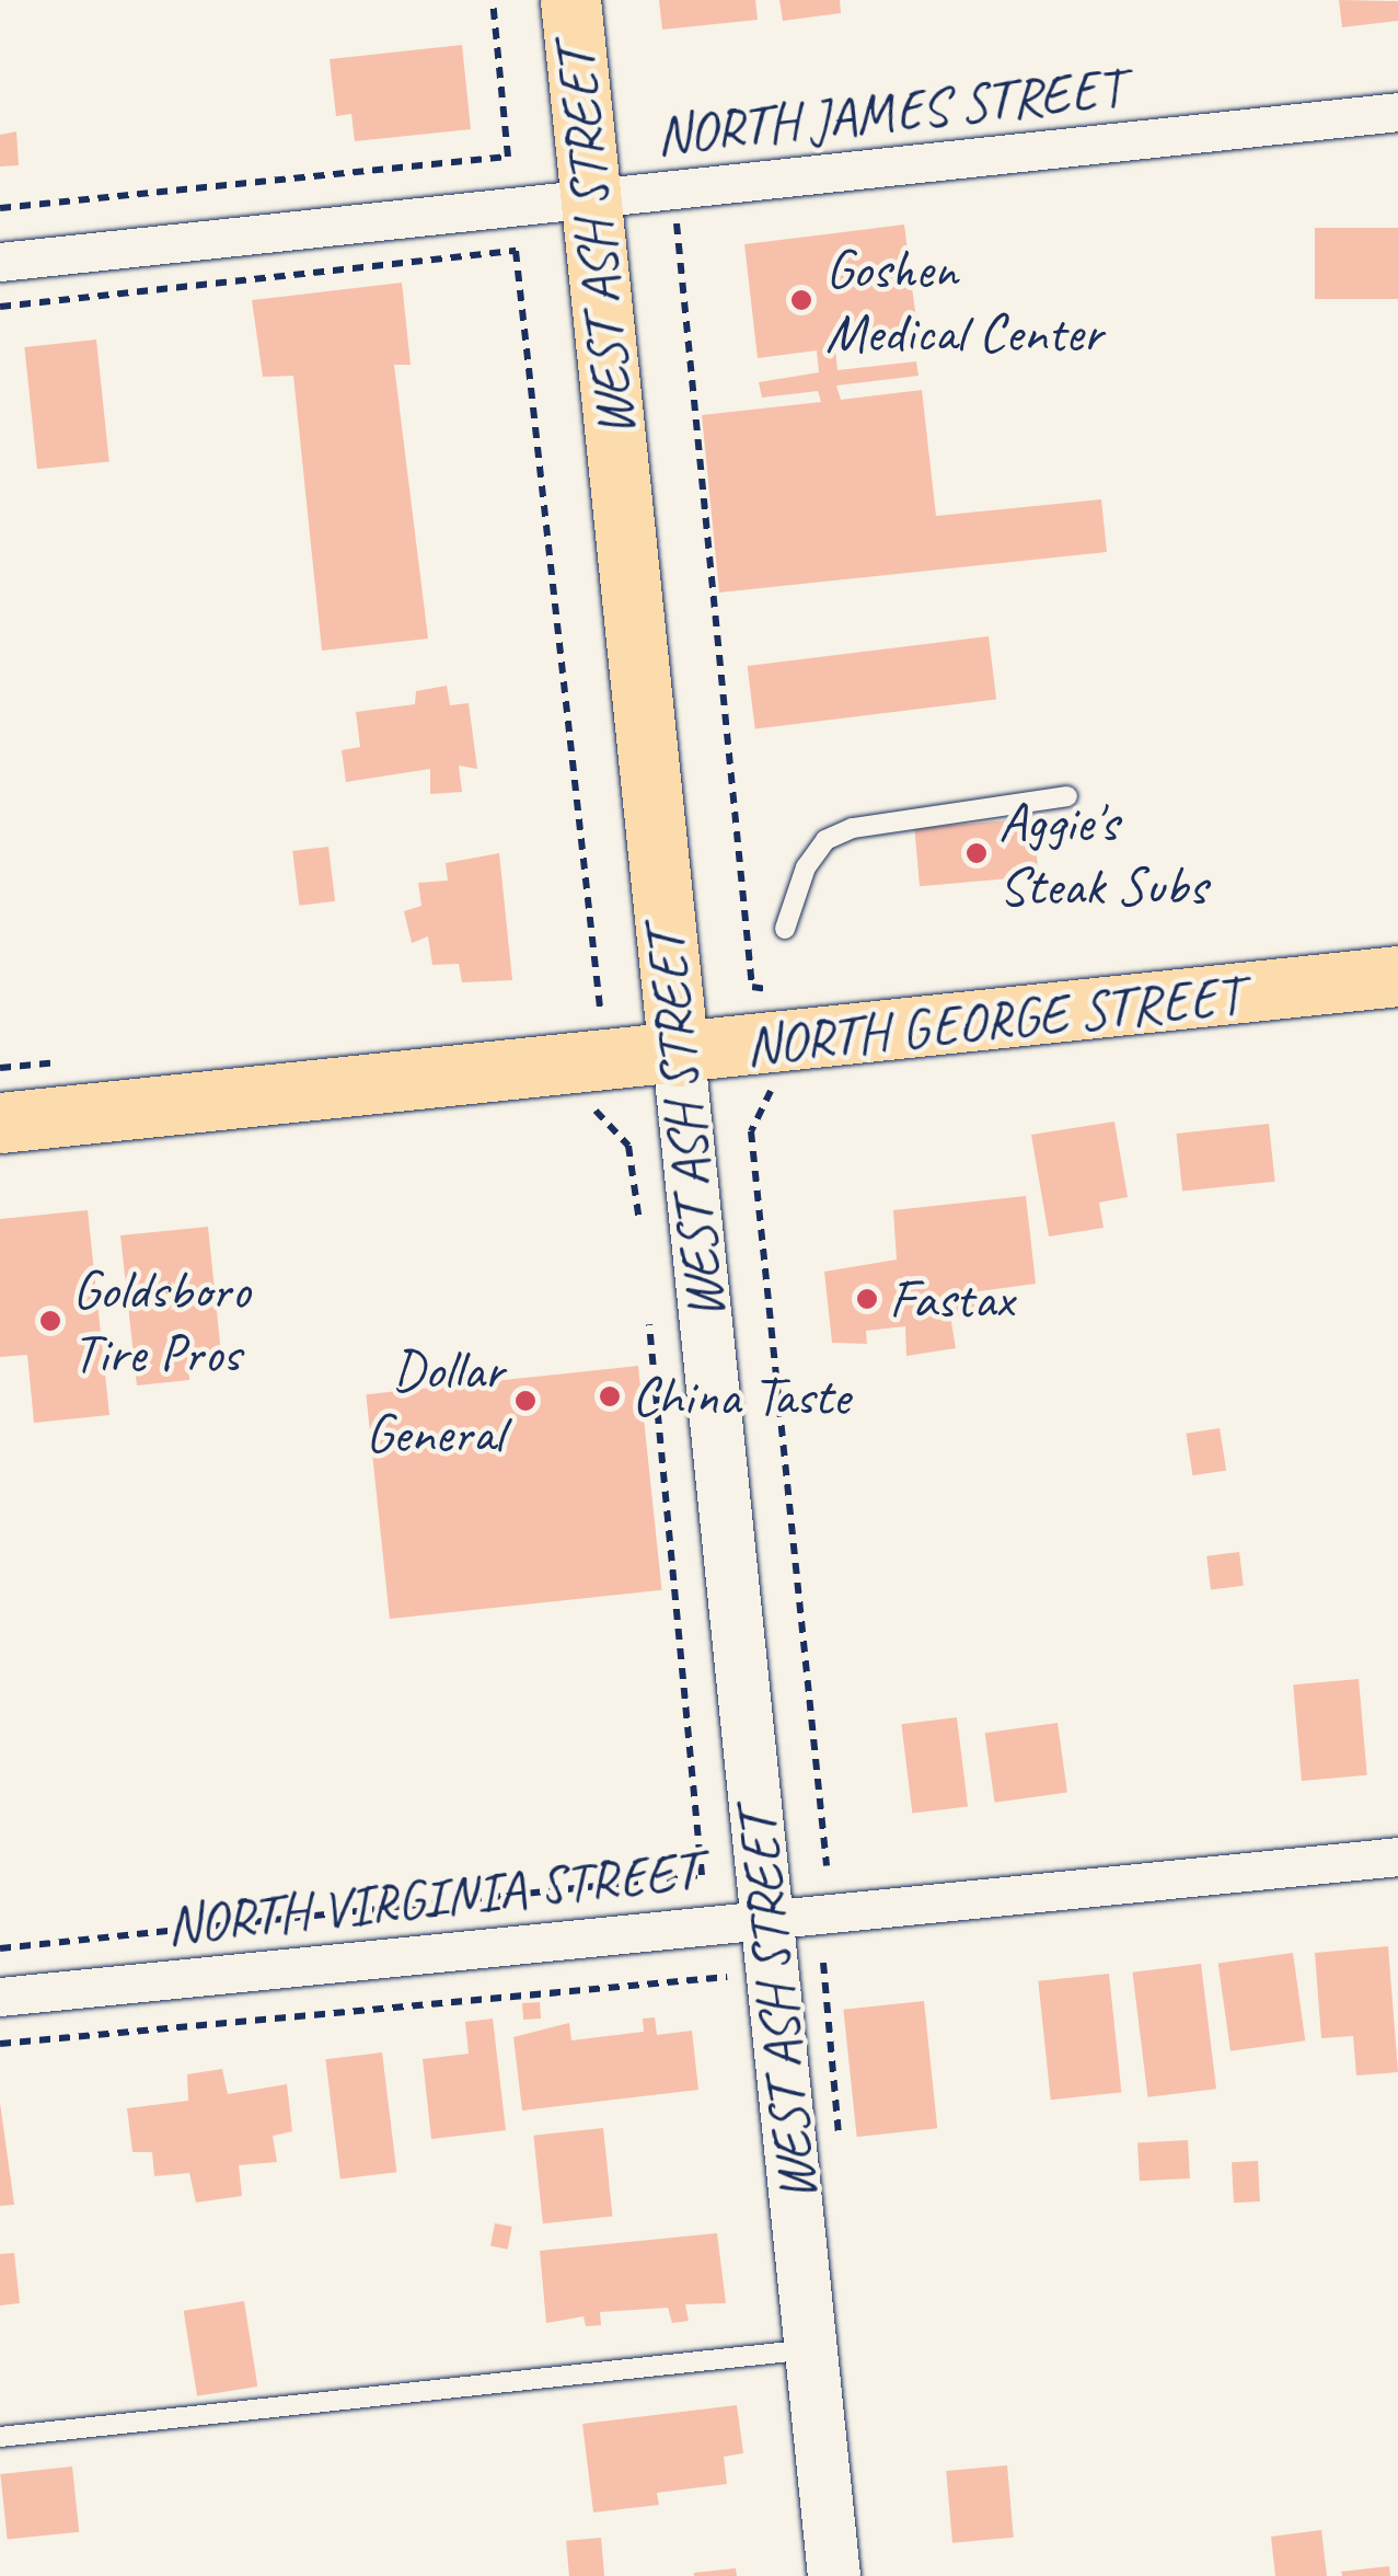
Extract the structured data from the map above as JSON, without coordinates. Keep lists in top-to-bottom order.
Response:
{
  "streets": {
    "main road": ["WEST ASH STREET", "NORTH GEORGE STREET"],
    "street": ["NORTH JAMES STREET", "NORTH VIRGINIA STREET"]
  },
  "crossings": [
    ["NORTH JAMES STREET", "WEST ASH STREET"],
    ["WEST ASH STREET", "NORTH GEORGE STREET"],
    ["WEST ASH STREET", "NORTH VIRGINIA STREET"]
  ],
  "places": [
    "Goshen Medical Center",
    "Aggie's Steak Subs",
    "Fastax",
    "Goldsboro Tire Pros",
    "China Taste",
    "Dollar General"
  ]
}
